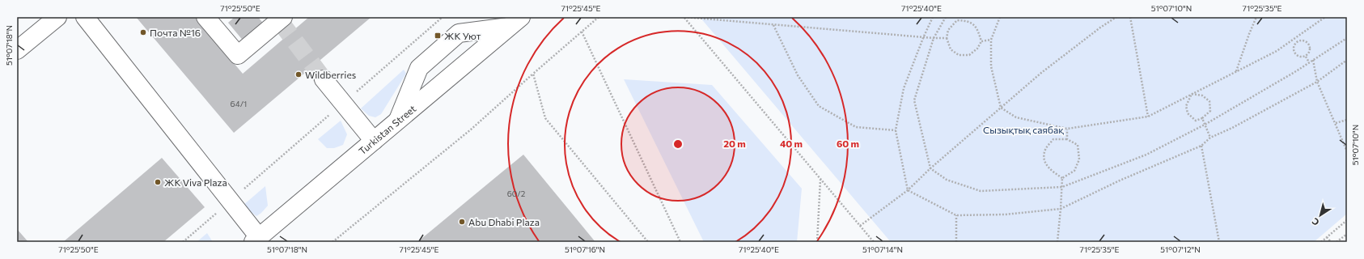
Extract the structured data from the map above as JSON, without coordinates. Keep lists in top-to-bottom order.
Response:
{
  "streets": {
    "main road": ["Turkistan Street"]
  },
  "parks": ["Сызықтық саябақ"],
  "places": {
    "other": [
      "Почта №16",
      "Wildberries",
      "ЖК Viva Plaza",
      "Abu Dhabi Plaza"
    ],
    "transit": ["ЖК Уют"]
  },
  "house_numbers": ["64/1", "60/2"],
  "north": "bottom left",
  "coordinates": [
    "71°25'50\"E",
    "71°25'45\"E",
    "71°25'40\"E",
    "51°07'10\"N",
    "71°25'35\"E",
    "51°07'18\"N",
    "51°07'16\"N",
    "51°07'14\"N",
    "51°07'12\"N"
  ],
  "rings": ["20 m", "40 m", "60 m"]
}
